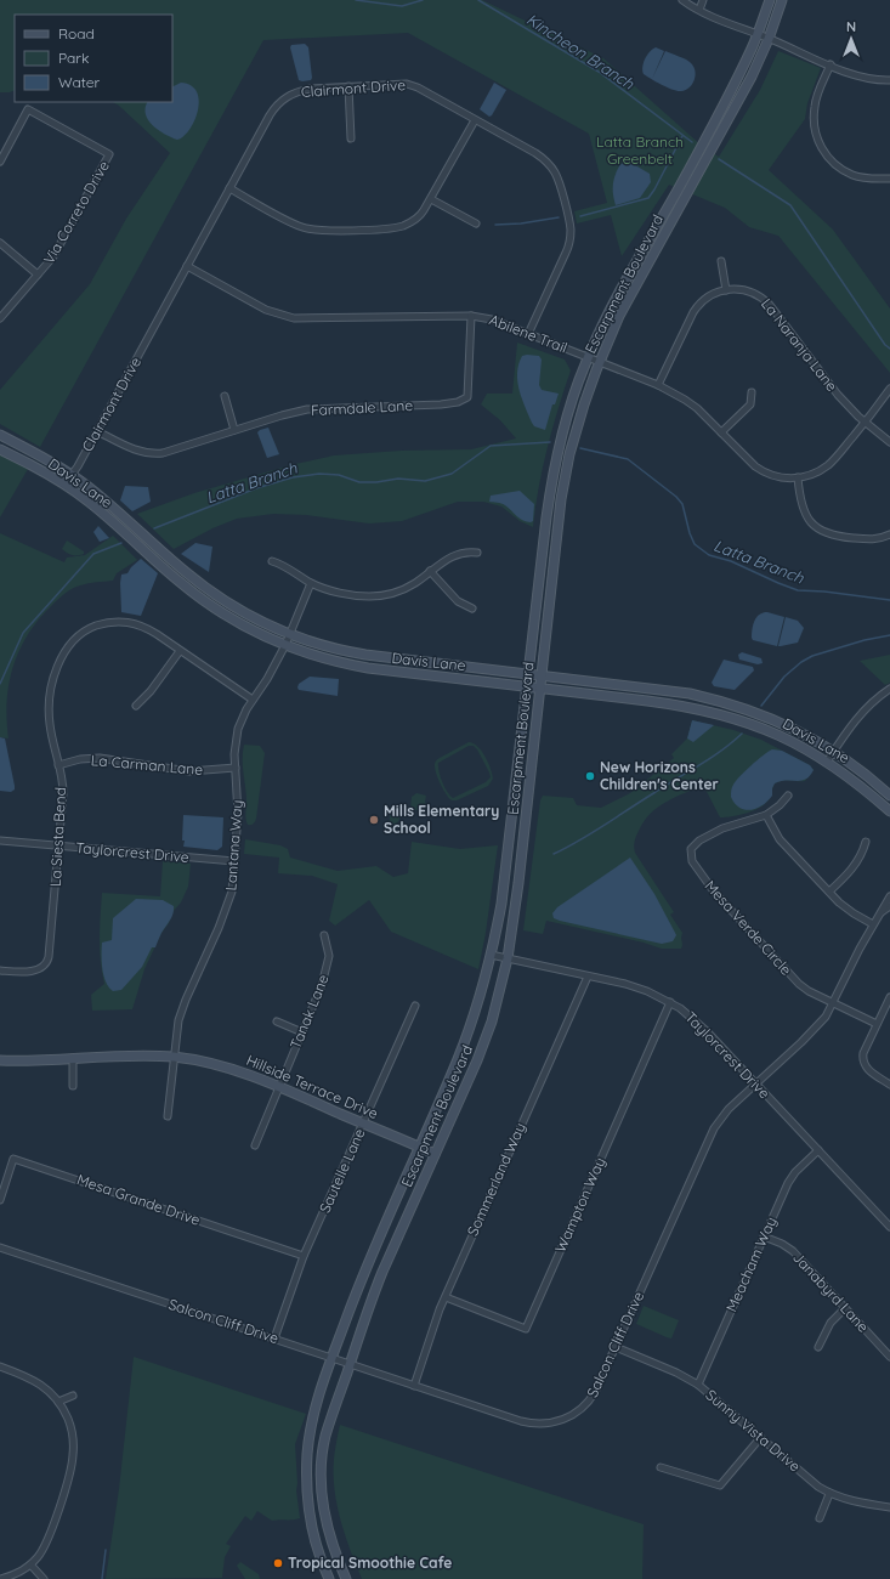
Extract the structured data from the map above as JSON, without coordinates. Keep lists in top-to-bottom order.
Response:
{
  "streets": {
    "main road": ["Escarpment Boulevard", "Davis Lane", "Hillside Terrace Drive"],
    "street": [
      "Clairmont Drive",
      "Via Correto Drive",
      "Abilene Trail",
      "La Naranja Lane",
      "Farmdale Lane",
      "La Carman Lane",
      "La Siesta Bend",
      "Lantana Way",
      "Taylorcrest Drive",
      "Mesa Verde Circle",
      "Tanak Lane",
      "Sautelle Lane",
      "Sommerland Way",
      "Mesa Grande Drive",
      "Wampton Way",
      "Meacham Way",
      "Janabyrd Lane",
      "Salcon Cliff Drive",
      "Sunny Vista Drive"
    ]
  },
  "crossings": [
    ["Clairmont Drive", "Abilene Trail"],
    ["Clairmont Drive", "Farmdale Lane"],
    ["Clairmont Drive", "Davis Lane"],
    ["Escarpment Boulevard", "Abilene Trail"],
    ["Escarpment Boulevard", "Davis Lane"],
    ["Escarpment Boulevard", "Taylorcrest Drive"],
    ["Escarpment Boulevard", "Hillside Terrace Drive"],
    ["Escarpment Boulevard", "Salcon Cliff Drive"],
    ["Abilene Trail", "La Naranja Lane"],
    ["Abilene Trail", "Farmdale Lane"],
    ["Davis Lane", "Lantana Way"],
    ["La Carman Lane", "La Siesta Bend"],
    ["La Carman Lane", "Lantana Way"],
    ["La Siesta Bend", "Lantana Way"],
    ["La Siesta Bend", "Taylorcrest Drive"],
    ["Lantana Way", "Taylorcrest Drive"],
    ["Lantana Way", "Hillside Terrace Drive"],
    ["Taylorcrest Drive", "Sommerland Way"],
    ["Taylorcrest Drive", "Wampton Way"],
    ["Taylorcrest Drive", "Meacham Way"],
    ["Taylorcrest Drive", "Salcon Cliff Drive"],
    ["Mesa Verde Circle", "Salcon Cliff Drive"],
    ["Tanak Lane", "Hillside Terrace Drive"],
    ["Hillside Terrace Drive", "Sautelle Lane"],
    ["Sautelle Lane", "Mesa Grande Drive"],
    ["Sautelle Lane", "Salcon Cliff Drive"],
    ["Sommerland Way", "Wampton Way"],
    ["Sommerland Way", "Salcon Cliff Drive"],
    ["Meacham Way", "Janabyrd Lane"],
    ["Meacham Way", "Sunny Vista Drive"],
    ["Salcon Cliff Drive", "Sunny Vista Drive"]
  ],
  "water": ["Kincheon Branch", "Latta Branch"],
  "parks": ["Latta Branch Greenbelt"],
  "places": ["New Horizons Children's Center", "Mills Elementary School", "Tropical Smoothie Cafe"],
  "legend": ["Road", "Park", "Water"],
  "north": "top"
}
